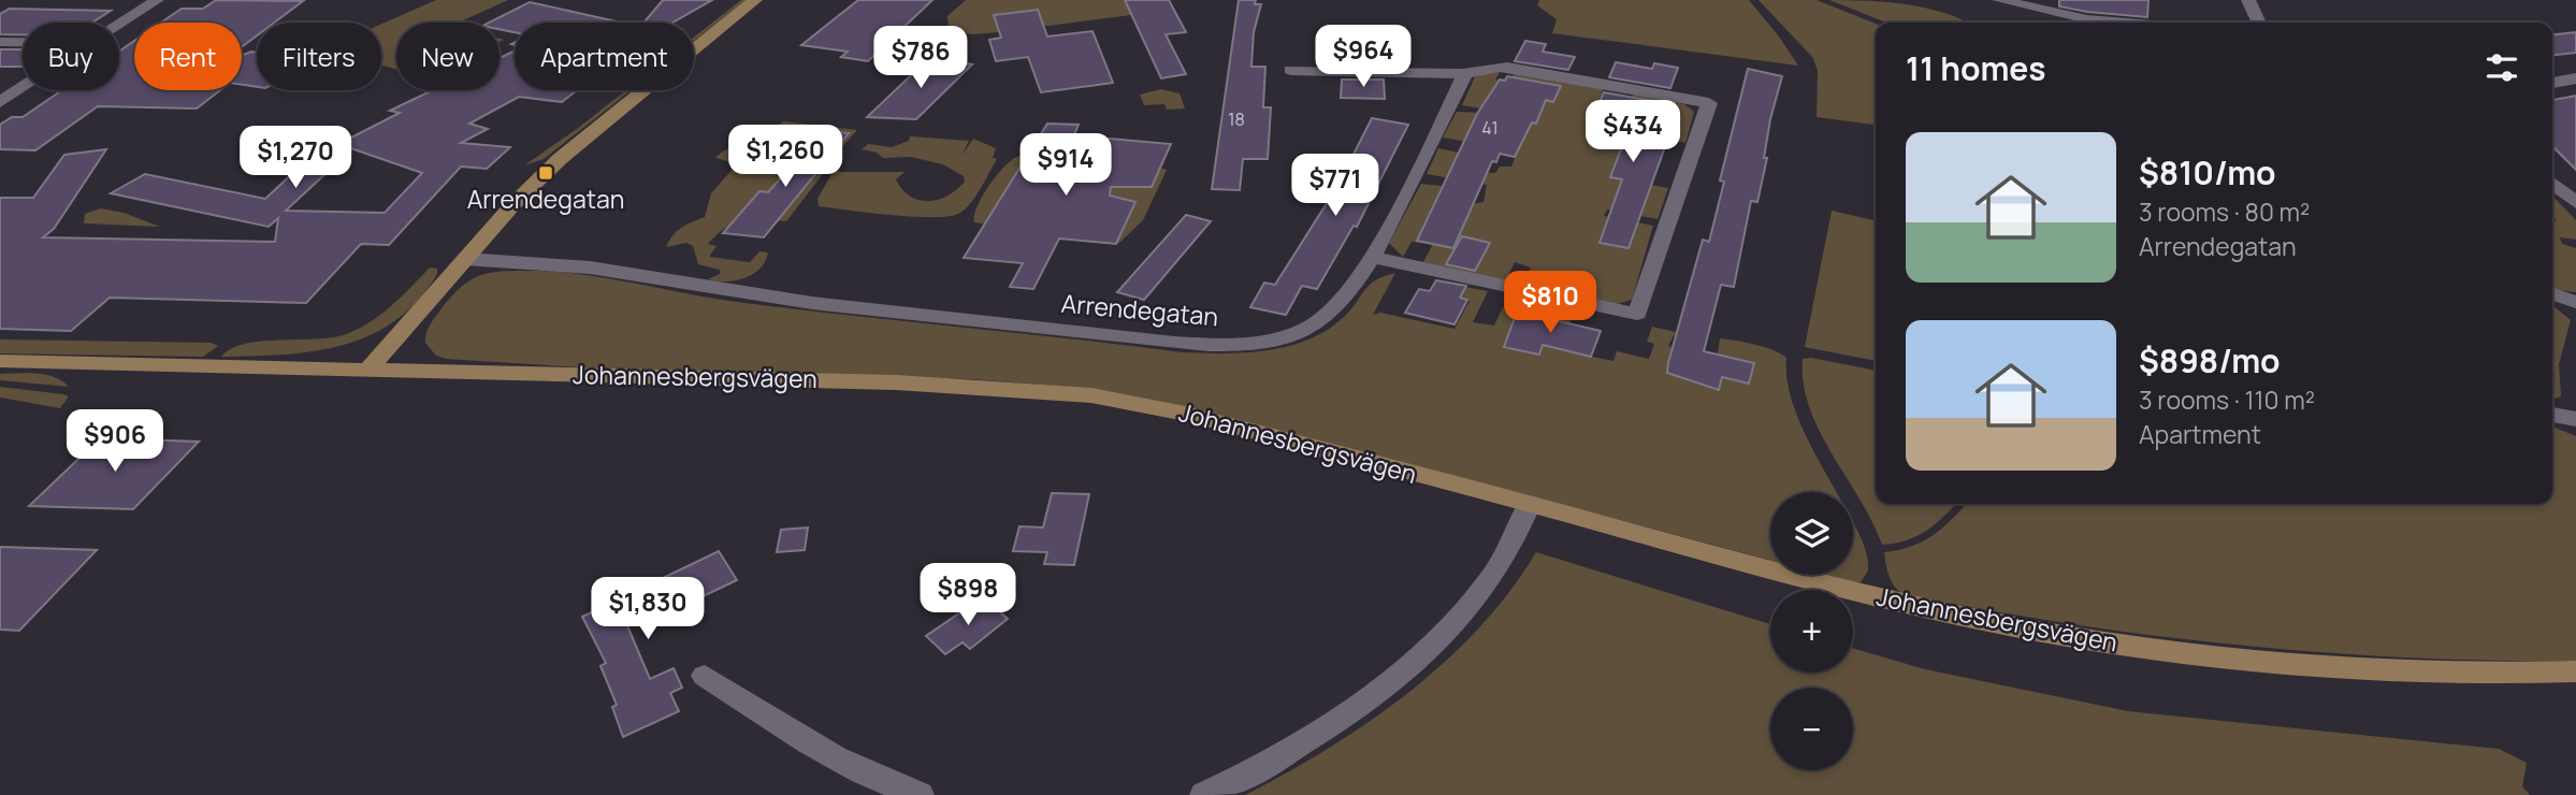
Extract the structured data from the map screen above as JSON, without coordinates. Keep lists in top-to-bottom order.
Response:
{
  "streets": {
    "street": ["Arrendegatan", "Johannesbergsvägen"]
  },
  "places": {
    "transit": ["Arrendegatan"]
  },
  "house_numbers": ["18", "41"],
  "page": {
    "chip": [
      "Buy",
      "Rent",
      "Filters",
      "New",
      "Apartment"
    ],
    "heading": "11 homes",
    "price": [
      "$964",
      "$786",
      "$434",
      "$1,260",
      "$1,270",
      "$914",
      "$771",
      "$810",
      "$906",
      "$898",
      "$1,830"
    ],
    "list": [
      {
        "name": "$810/mo",
        "note": "3 rooms · 80 m² · Arrendegatan"
      },
      {
        "name": "$898/mo",
        "note": "3 rooms · 110 m² · Apartment"
      }
    ],
    "map_buttons": ["+", "−"]
  }
}
